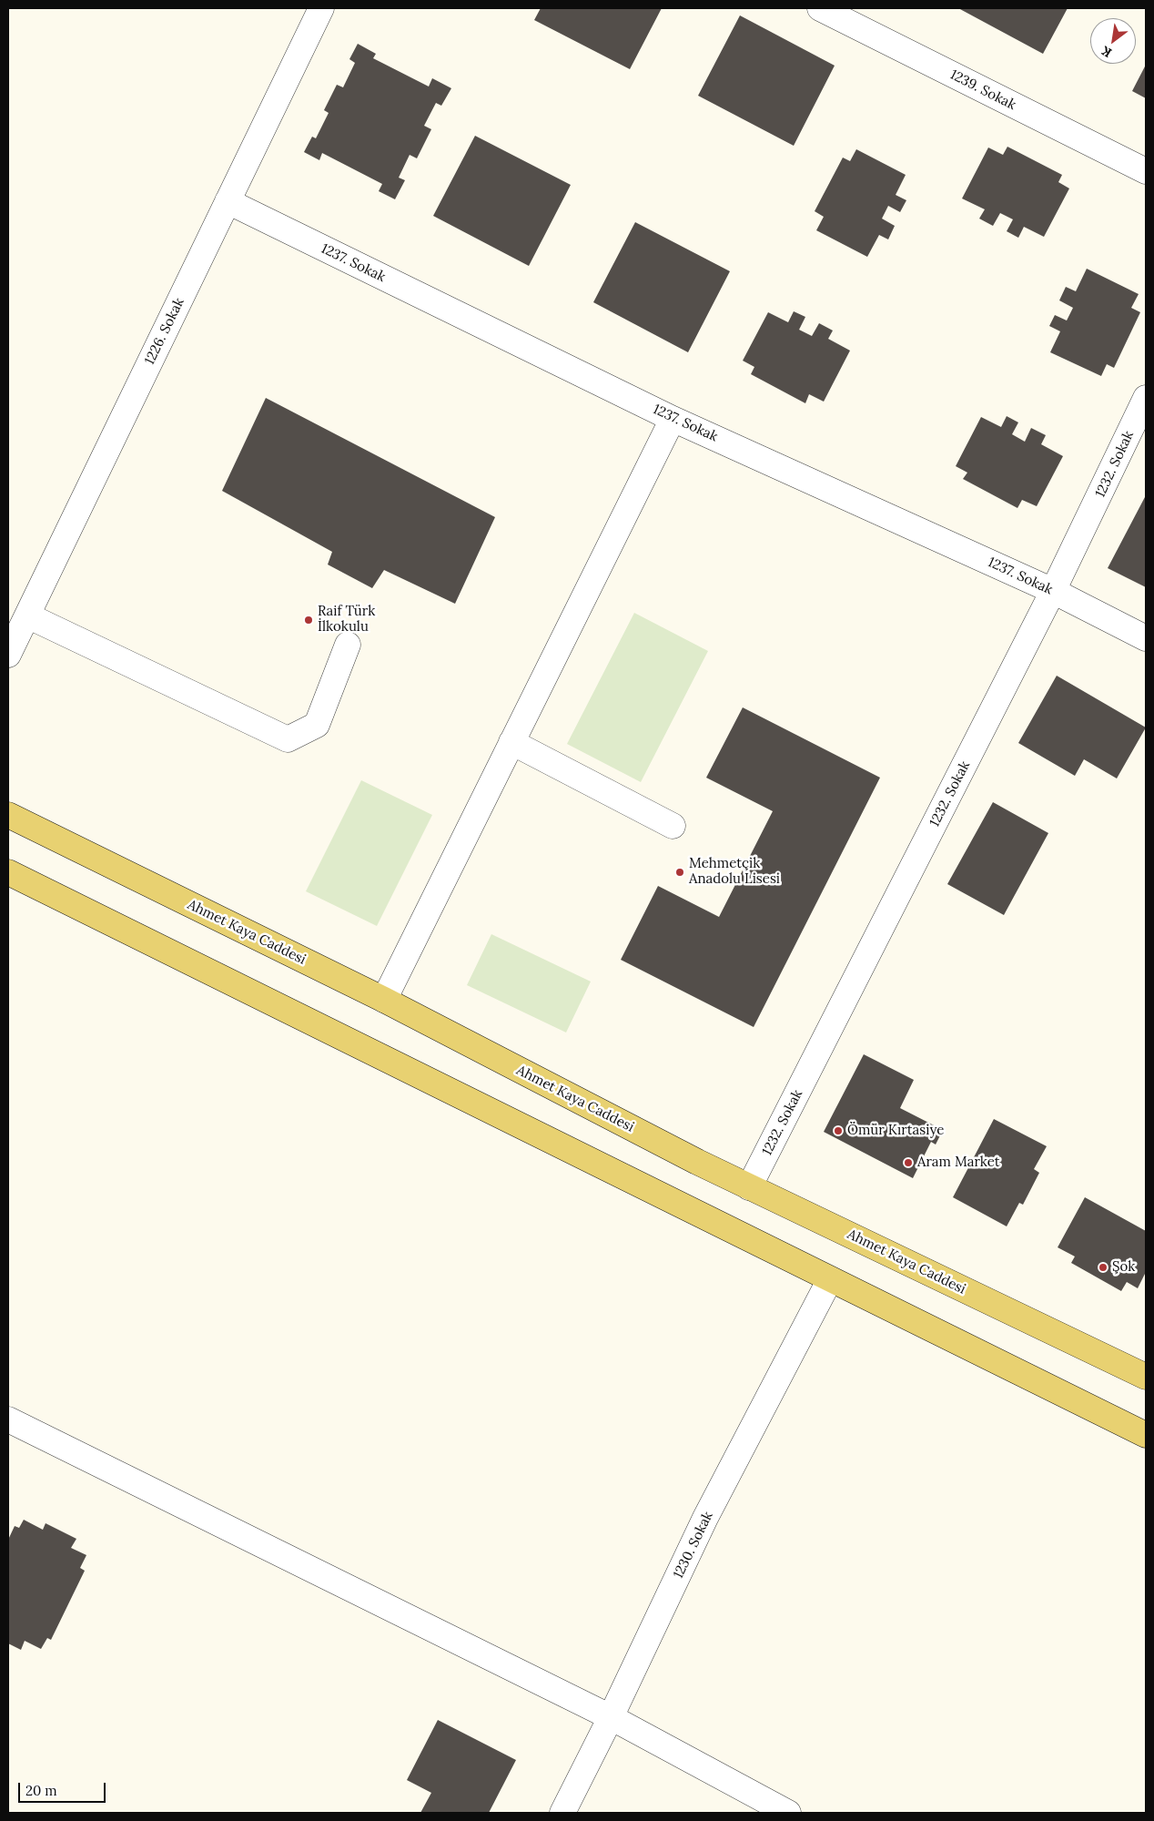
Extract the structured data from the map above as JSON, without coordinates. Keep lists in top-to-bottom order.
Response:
{
  "streets": {
    "main road": ["Ahmet Kaya Caddesi"],
    "street": [
      "1239. Sokak",
      "1237. Sokak",
      "1226. Sokak",
      "1232. Sokak",
      "1230. Sokak"
    ]
  },
  "crossings": [
    ["1237. Sokak", "1226. Sokak"],
    ["1237. Sokak", "1232. Sokak"],
    ["1232. Sokak", "Ahmet Kaya Caddesi"]
  ],
  "places": [
    "Raif Türk İlkokulu",
    "Mehmetçik Anadolu Lisesi",
    "Ömür Kırtasiye",
    "Aram Market",
    "Şok"
  ],
  "scale_bar": "20 m",
  "north": "bottom left"
}
